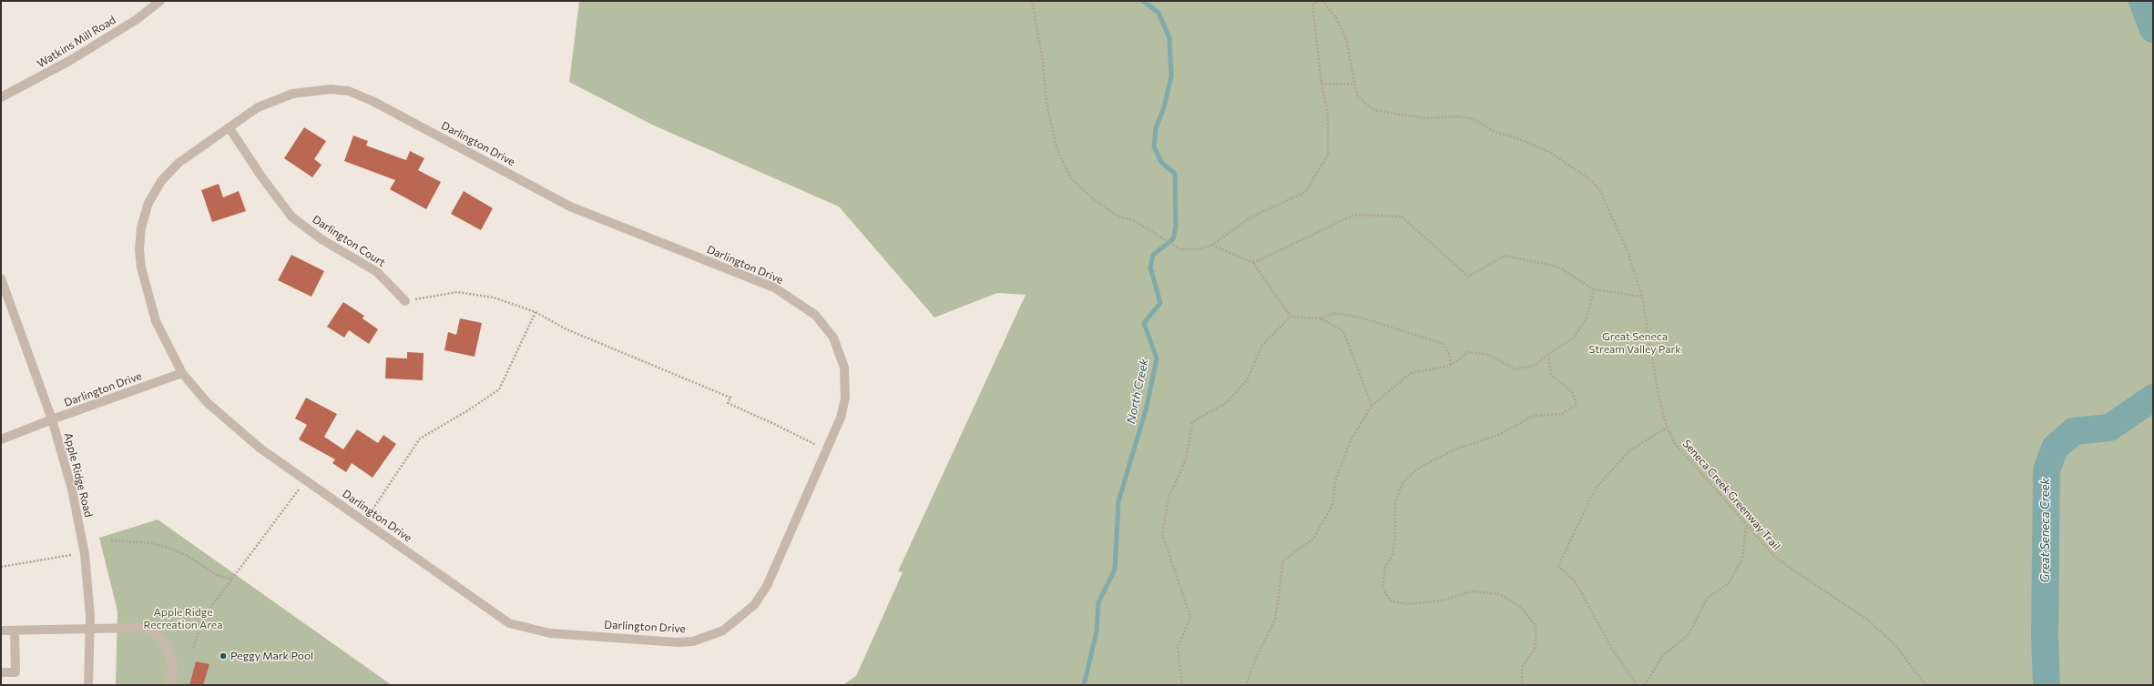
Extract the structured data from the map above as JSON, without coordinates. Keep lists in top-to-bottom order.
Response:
{
  "streets": {
    "street": [
      "Watkins Mill Road",
      "Darlington Drive",
      "Darlington Court",
      "Apple Ridge Road"
    ],
    "path": ["Seneca Creek Greenway Trail"]
  },
  "crossings": [
    ["Darlington Drive", "Darlington Court"],
    ["Darlington Drive", "Apple Ridge Road"]
  ],
  "water": ["North Creek", "Great Seneca Creek"],
  "parks": ["Great Seneca Stream Valley Park", "Apple Ridge Recreation Area"],
  "places": ["Peggy Mark Pool"]
}
